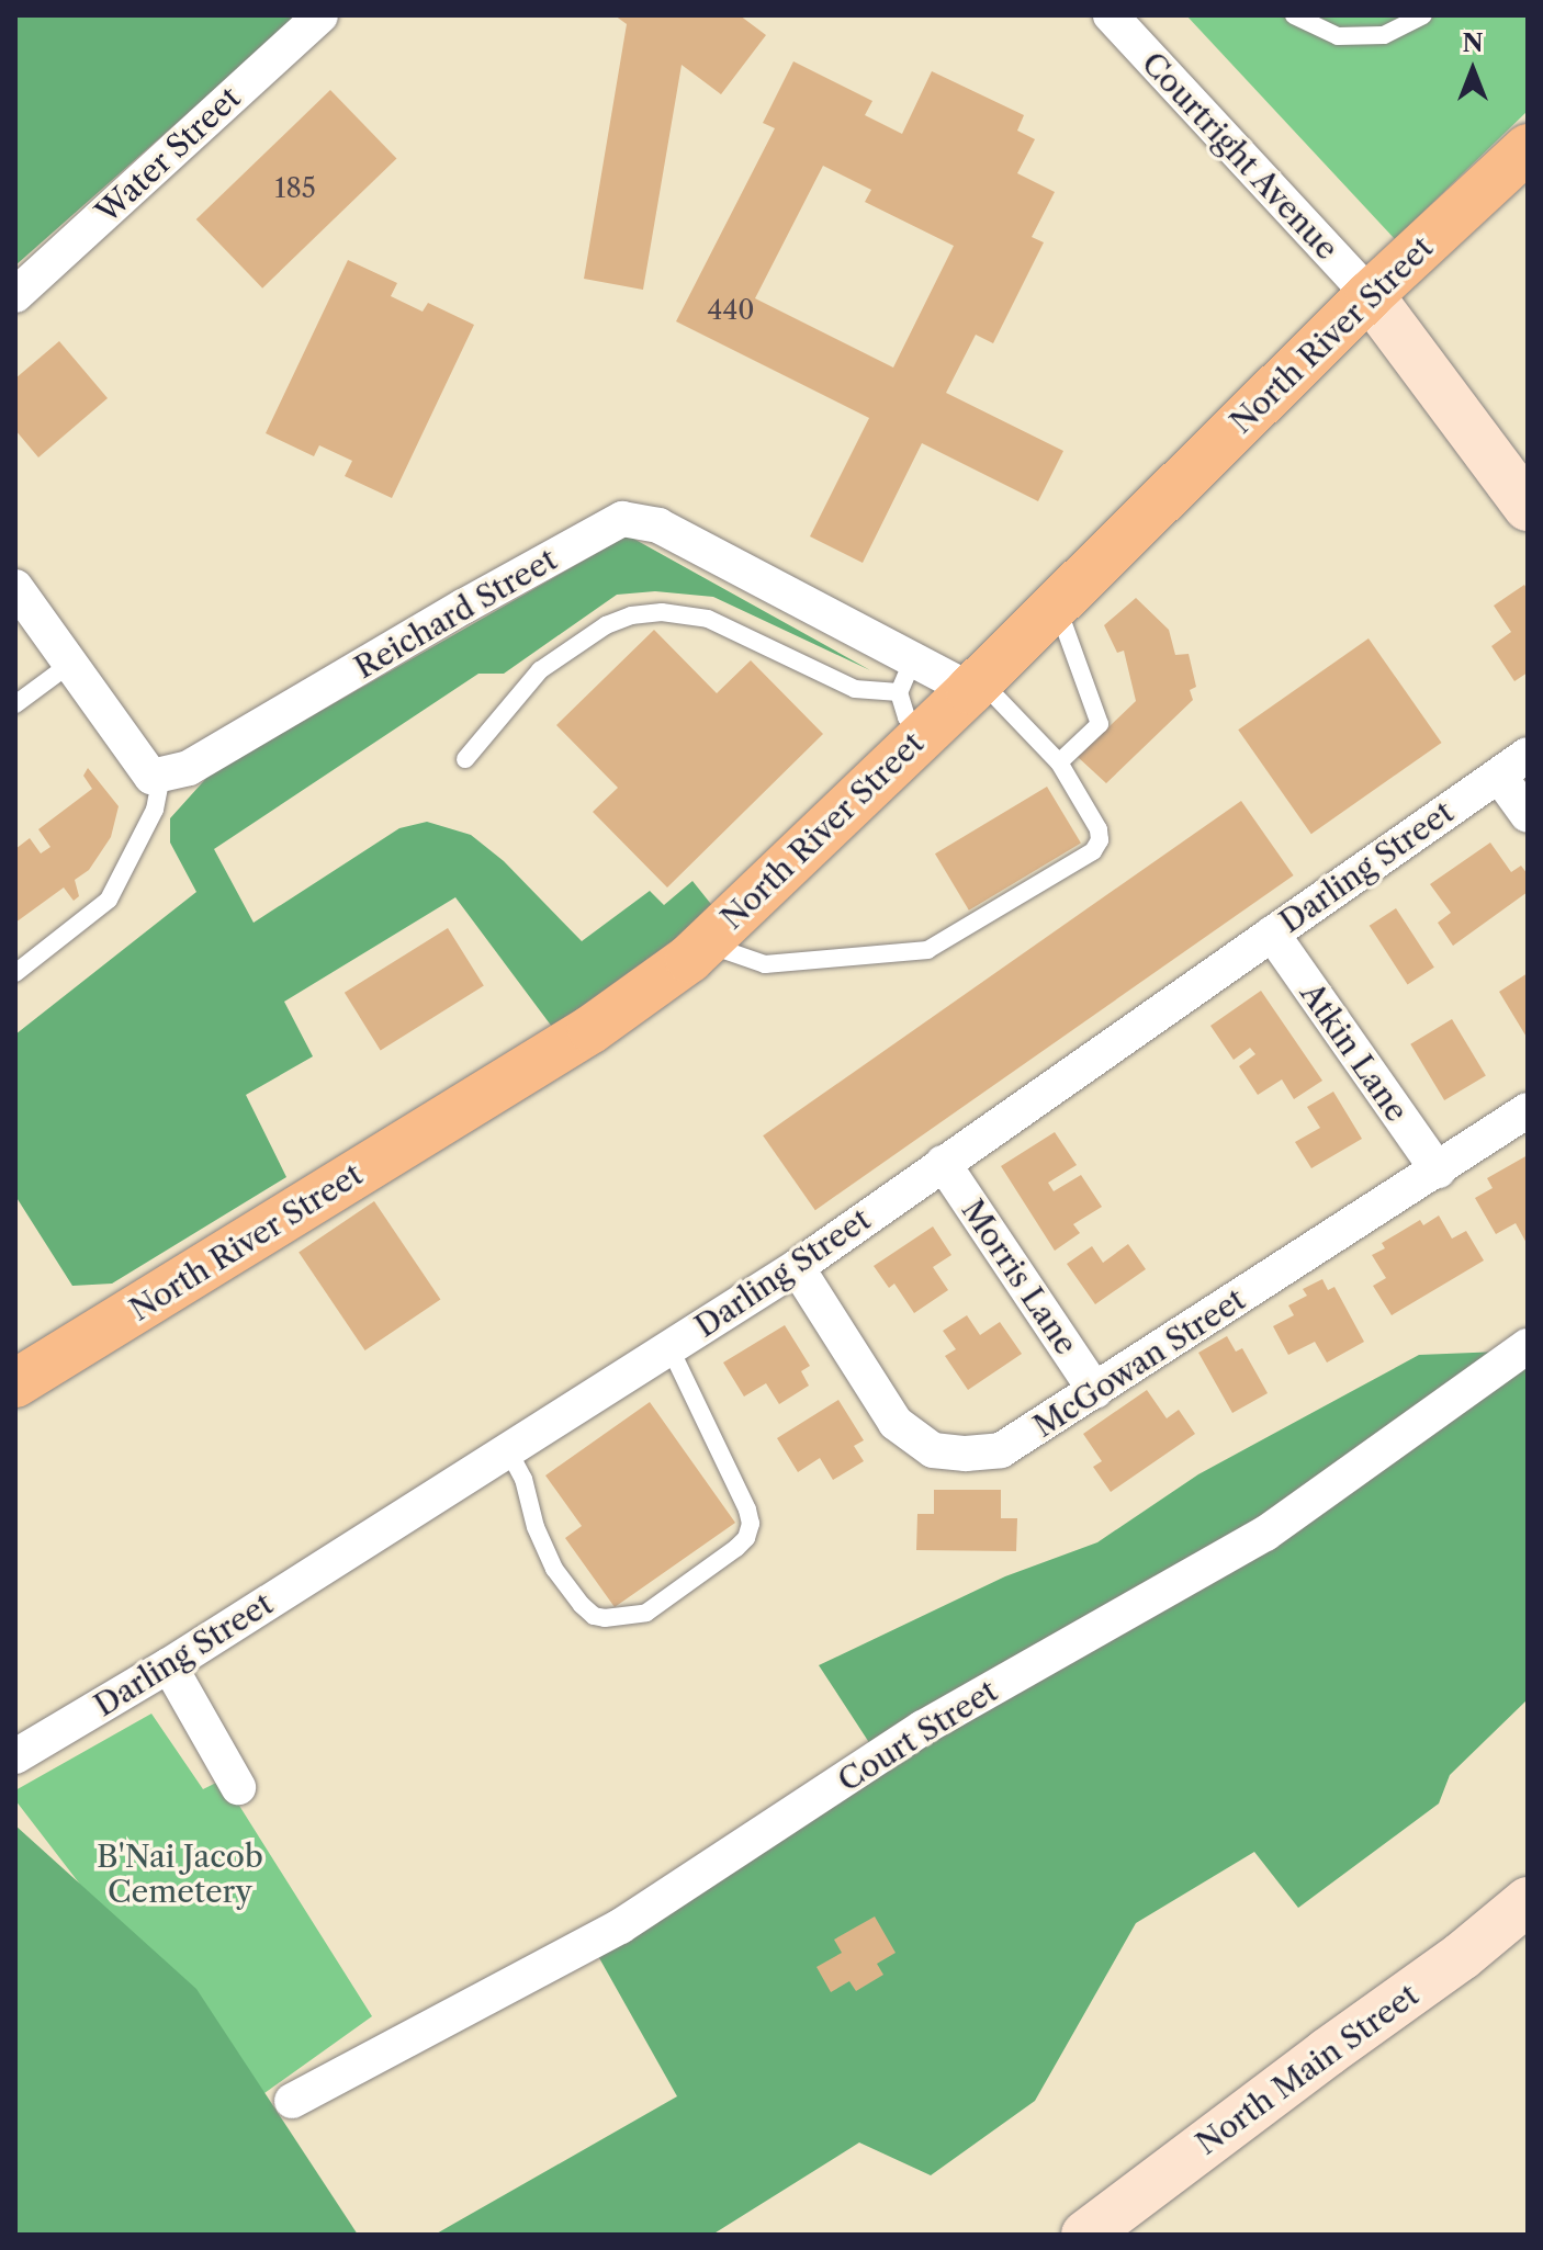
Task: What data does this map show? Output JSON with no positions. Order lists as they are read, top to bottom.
{
  "streets": {
    "main road": ["Courtright Avenue", "North River Street", "North Main Street"],
    "street": [
      "Water Street",
      "Reichard Street",
      "Darling Street",
      "Atkin Lane",
      "Morris Lane",
      "McGowan Street",
      "Court Street"
    ]
  },
  "crossings": [
    ["Courtright Avenue", "North River Street"],
    ["North River Street", "Reichard Street"],
    ["Darling Street", "Atkin Lane"],
    ["Darling Street", "Morris Lane"],
    ["Darling Street", "McGowan Street"],
    ["Atkin Lane", "McGowan Street"],
    ["Morris Lane", "McGowan Street"]
  ],
  "parks": ["B'Nai Jacob Cemetery"],
  "house_numbers": ["185", "440"],
  "north": "top"
}
